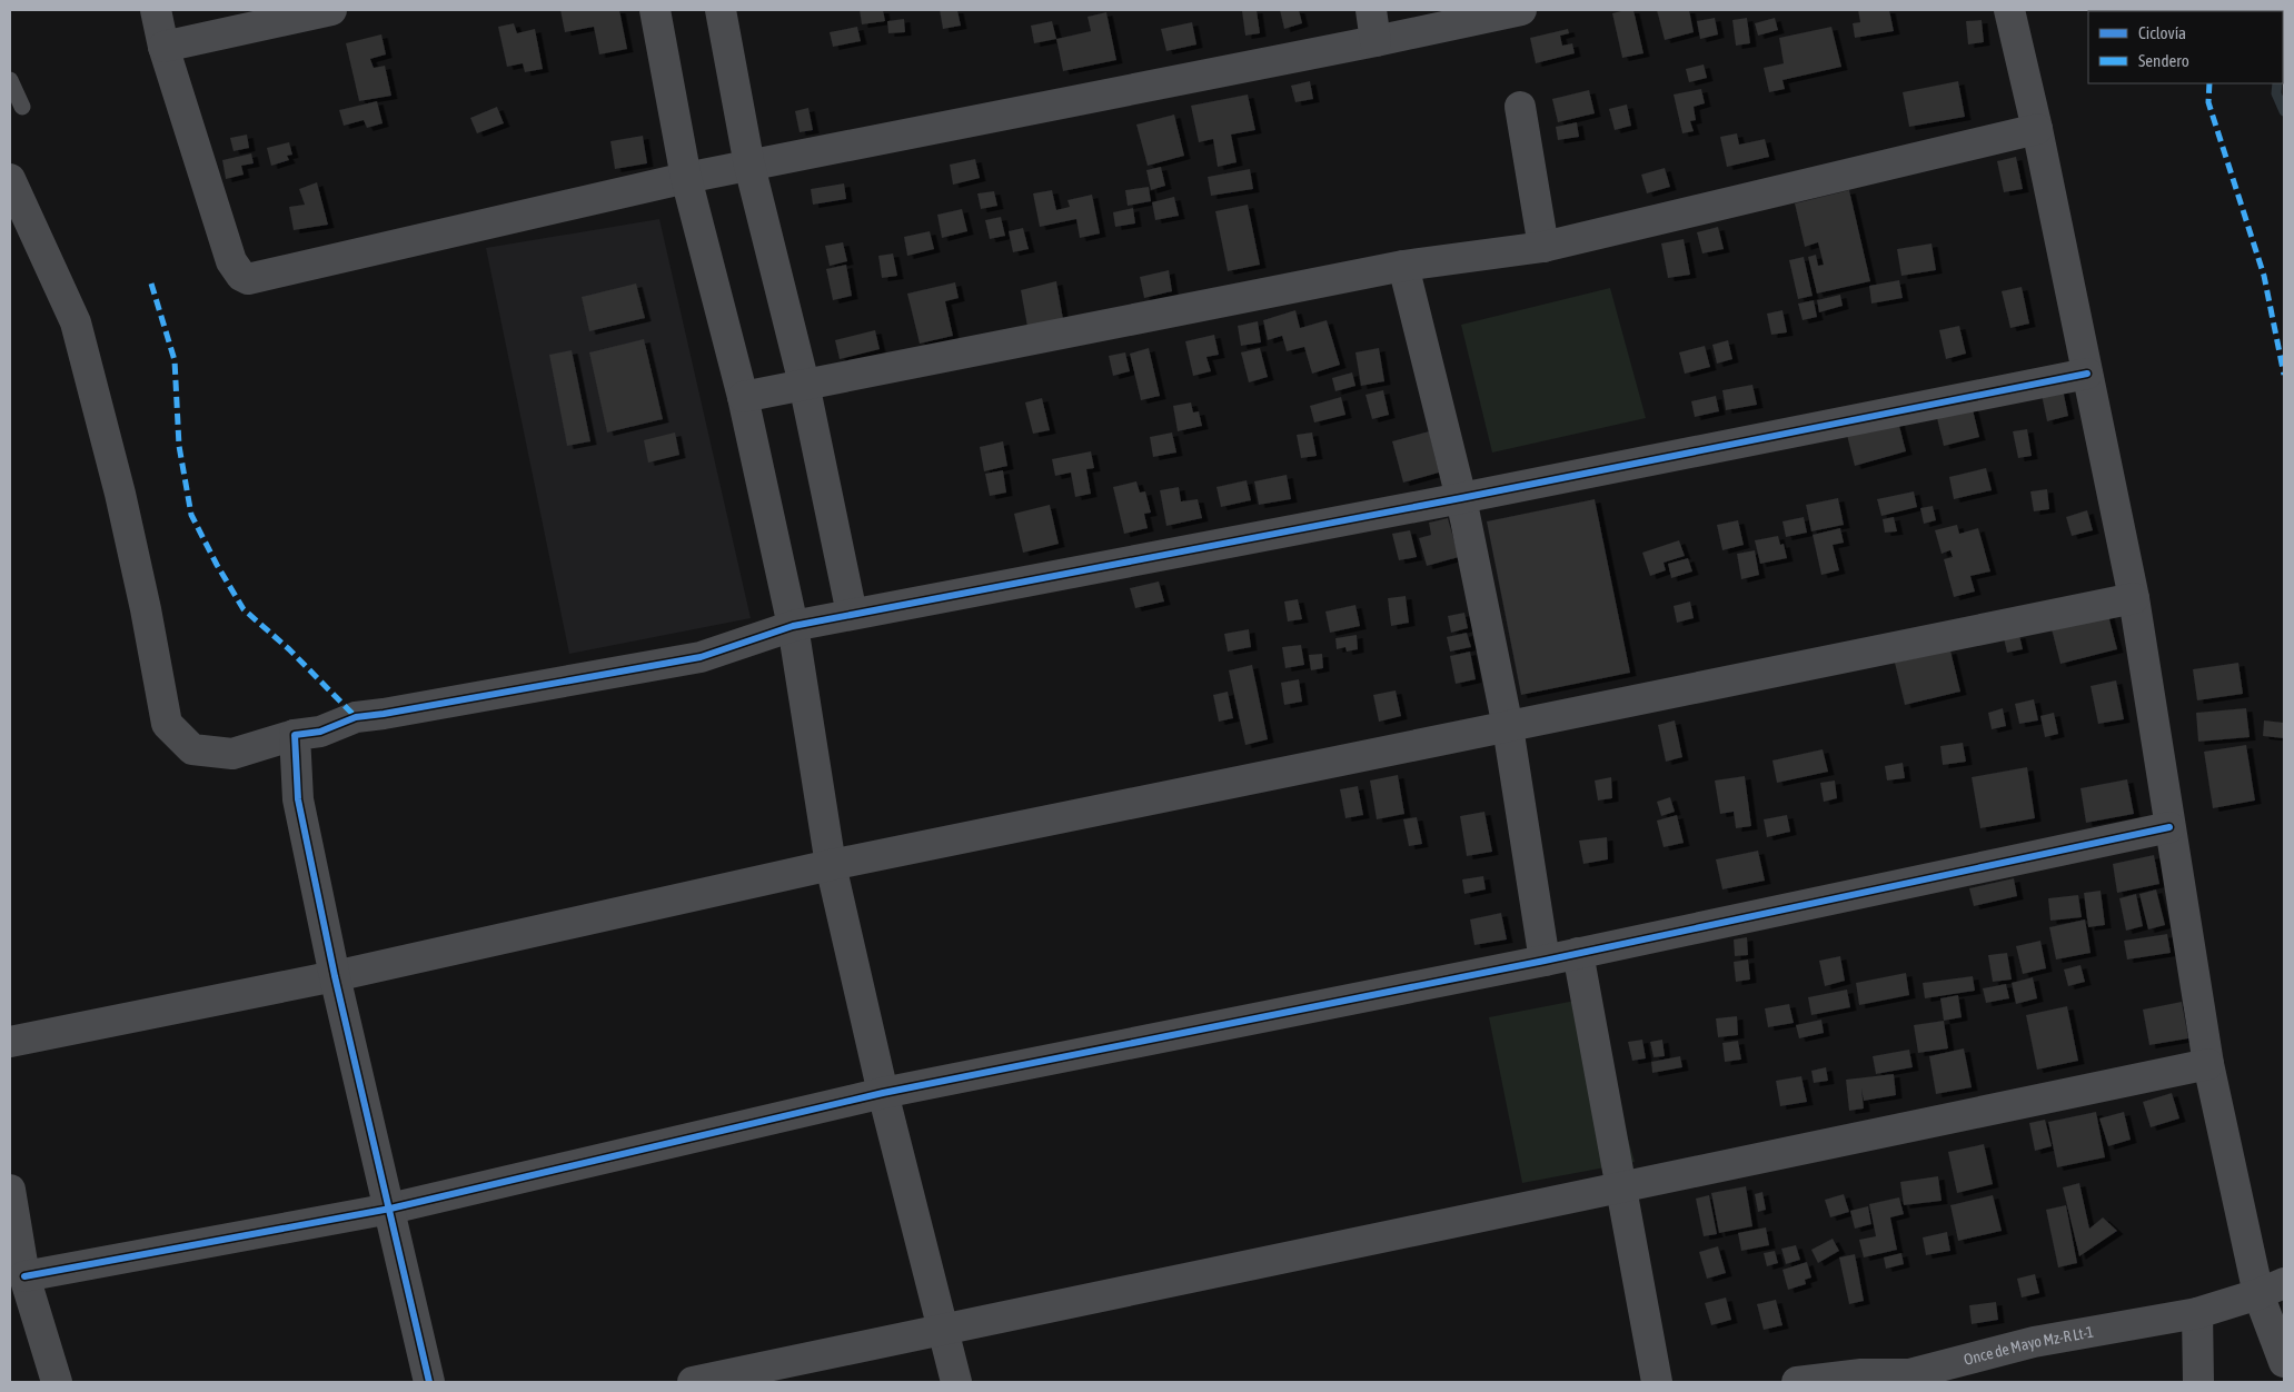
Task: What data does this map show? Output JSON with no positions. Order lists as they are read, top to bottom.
{
  "streets": {
    "street": ["Once de Mayo Mz-R Lt-1"]
  },
  "legend": ["Ciclovía", "Sendero"]
}
